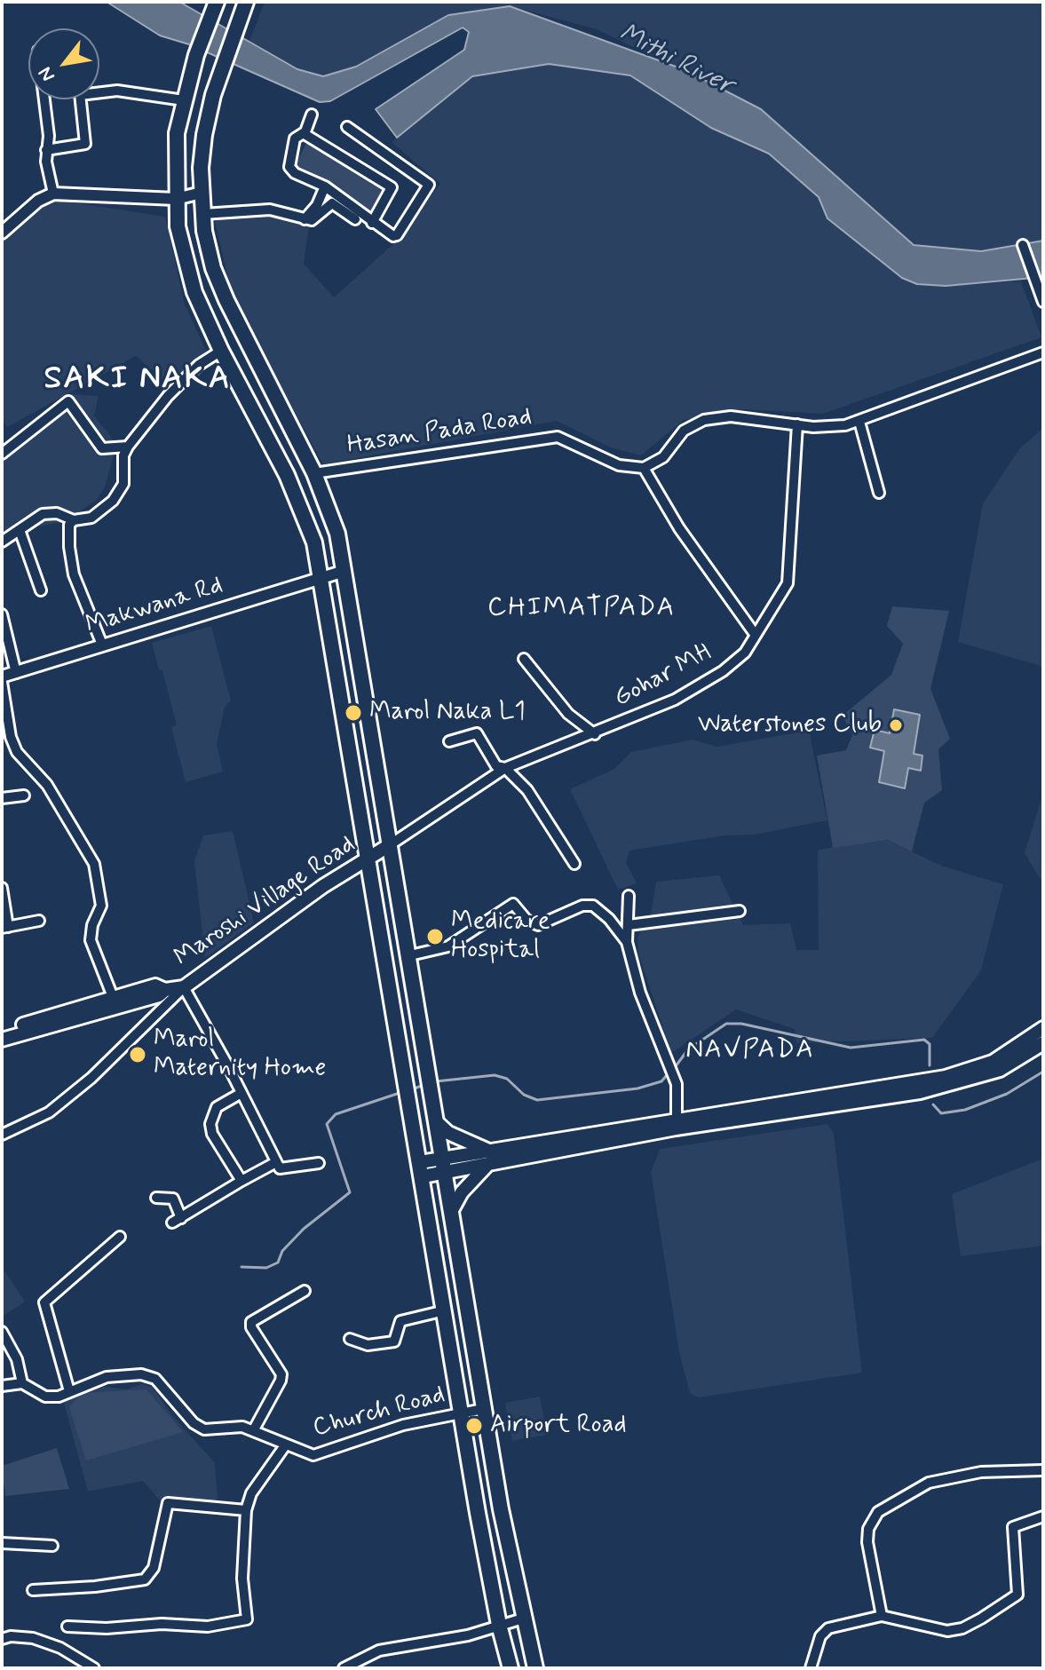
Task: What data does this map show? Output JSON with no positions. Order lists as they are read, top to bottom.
{
  "streets": {
    "main road": ["Maroshi Village Road"],
    "street": [
      "Hasan Pada Road",
      "Makwana Rd",
      "Gohar MH",
      "Church Road"
    ]
  },
  "crossings": [
    ["Gohar MH", "Maroshi Village Road"]
  ],
  "districts": ["SAKI NAKA", "CHIMATPADA", "NAVPADA"],
  "water": ["Mithi River"],
  "places": [
    "Marol Naka L1",
    "Waterstones Club",
    "Medicare Hospital",
    "Marol Maternity Home",
    "Airport Road"
  ],
  "north": "bottom left"
}
